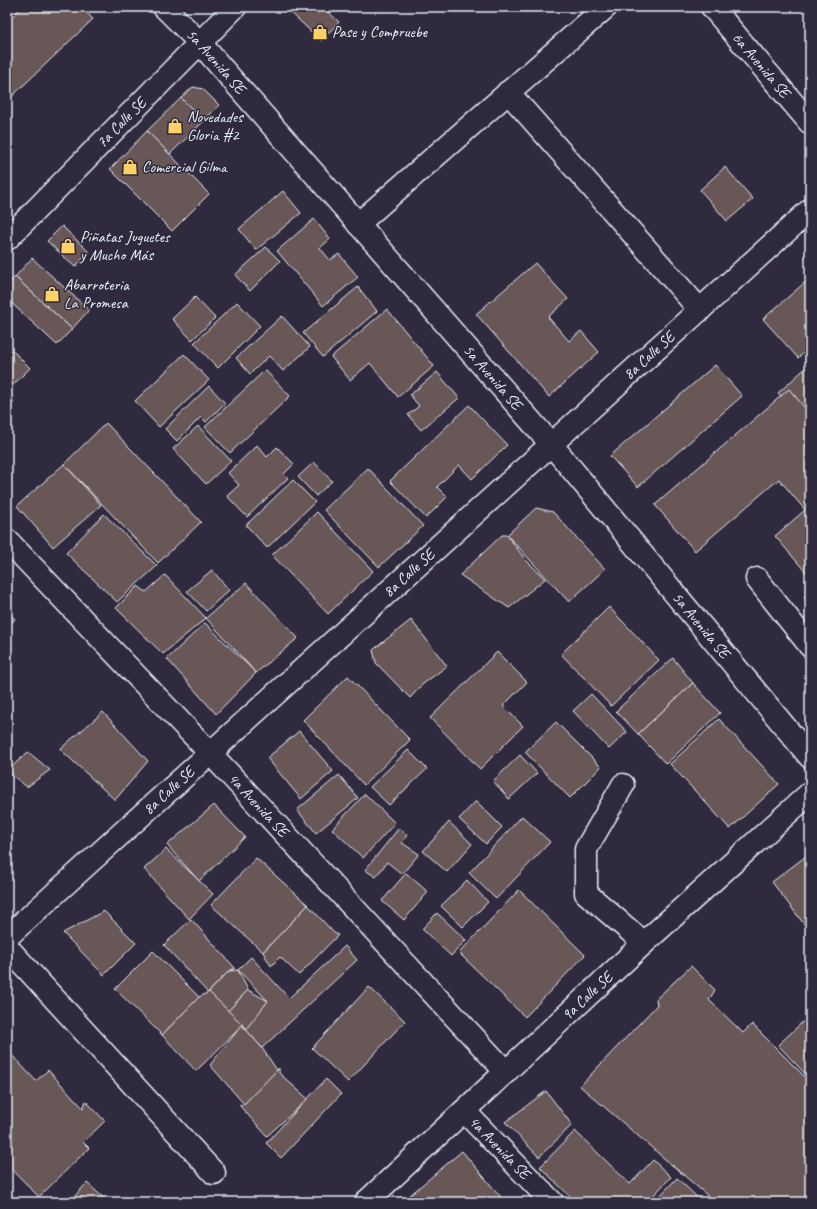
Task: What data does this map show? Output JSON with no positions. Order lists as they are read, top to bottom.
{
  "streets": {
    "street": [
      "5a Avenida SE",
      "6a Avenida SE",
      "7a Calle SE",
      "8a Calle SE",
      "4a Avenida SE",
      "9a Calle SE"
    ]
  },
  "crossings": [
    ["5a Avenida SE", "7a Calle SE"],
    ["5a Avenida SE", "8a Calle SE"],
    ["8a Calle SE", "4a Avenida SE"],
    ["4a Avenida SE", "9a Calle SE"]
  ],
  "places": {
    "shop": [
      "Pase y Compruebe",
      "Novedades Gloria #2",
      "Comercial Gilma",
      "Piñatas Juguetes y Mucho Más",
      "Abarroteria La Promesa"
    ]
  }
}
